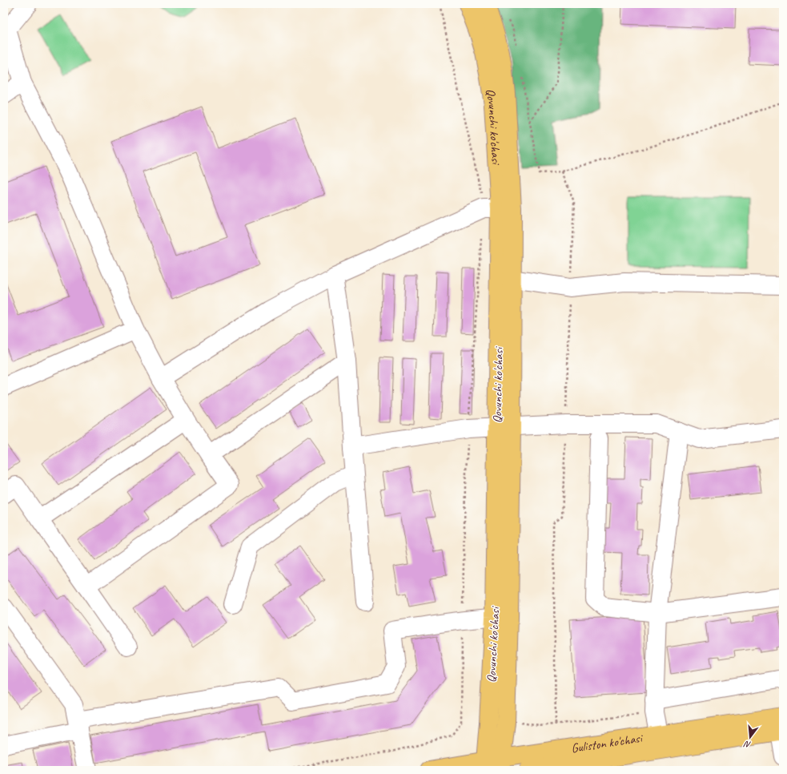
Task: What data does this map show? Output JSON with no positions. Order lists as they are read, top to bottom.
{
  "streets": {
    "main road": ["Qovunchi ko'chasi", "Guliston ko'chasi"]
  },
  "crossings": [
    ["Qovunchi ko'chasi", "Guliston ko'chasi"]
  ],
  "north": "bottom"
}
